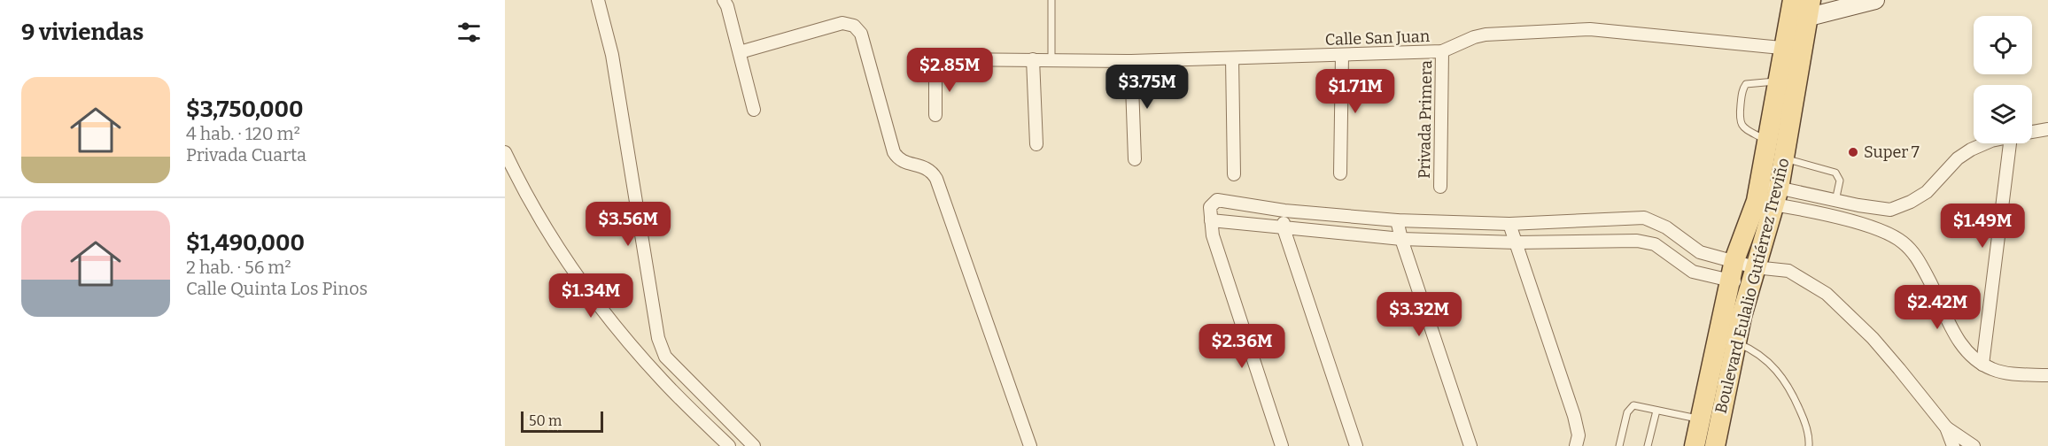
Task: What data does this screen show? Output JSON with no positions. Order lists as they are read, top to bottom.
{
  "streets": {
    "main road": ["Boulevard Eulalio Gutiérrez Treviño"],
    "street": ["Calle San Juan", "Privada Primera"]
  },
  "crossings": [
    ["Calle San Juan", "Privada Primera"],
    ["Calle San Juan", "Boulevard Eulalio Gutiérrez Treviño"]
  ],
  "places": ["Super 7"],
  "scale_bar": "50 m",
  "page": {
    "heading": "9 viviendas",
    "price": [
      "$2.85M",
      "$3.75M",
      "$1.71M",
      "$3.56M",
      "$1.49M",
      "$1.34M",
      "$2.42M",
      "$3.32M",
      "$2.36M"
    ],
    "list": [
      {
        "name": "$3,750,000",
        "note": "4 hab. · 120 m² · Privada Cuarta"
      },
      {
        "name": "$1,490,000",
        "note": "2 hab. · 56 m² · Calle Quinta Los Pinos"
      }
    ],
    "scale": "50 m"
  }
}
